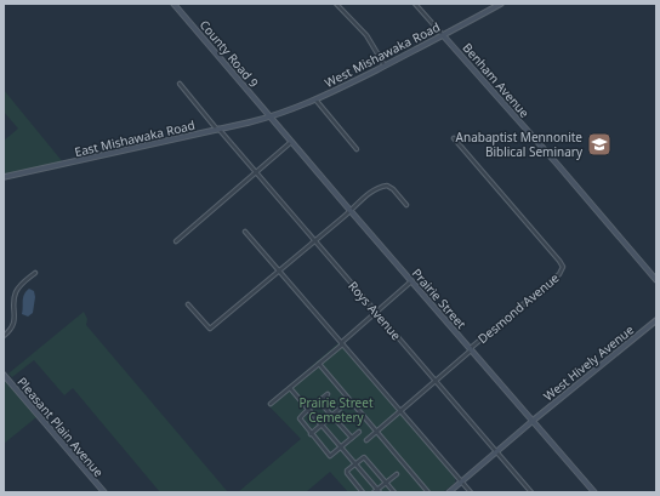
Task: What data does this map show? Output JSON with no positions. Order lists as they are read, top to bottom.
{
  "streets": {
    "main road": [
      "County Road 9",
      "West Mishawaka Road",
      "Benham Avenue",
      "East Mishawaka Road",
      "Prairie Street",
      "West Hively Avenue",
      "Pleasant Plain Avenue"
    ],
    "street": ["Desmond Avenue", "Roys Avenue"]
  },
  "crossings": [
    ["County Road 9", "West Mishawaka Road"],
    ["County Road 9", "East Mishawaka Road"],
    ["County Road 9", "Prairie Street"],
    ["West Mishawaka Road", "Benham Avenue"],
    ["West Mishawaka Road", "East Mishawaka Road"],
    ["West Mishawaka Road", "Prairie Street"],
    ["East Mishawaka Road", "Prairie Street"],
    ["East Mishawaka Road", "Roys Avenue"],
    ["Prairie Street", "Desmond Avenue"],
    ["Prairie Street", "West Hively Avenue"],
    ["Desmond Avenue", "Roys Avenue"],
    ["Roys Avenue", "West Hively Avenue"]
  ],
  "parks": ["Prairie Street Cemetery"],
  "places": {
    "school or university": ["Anabaptist Mennonite Biblical Seminary"]
  }
}
